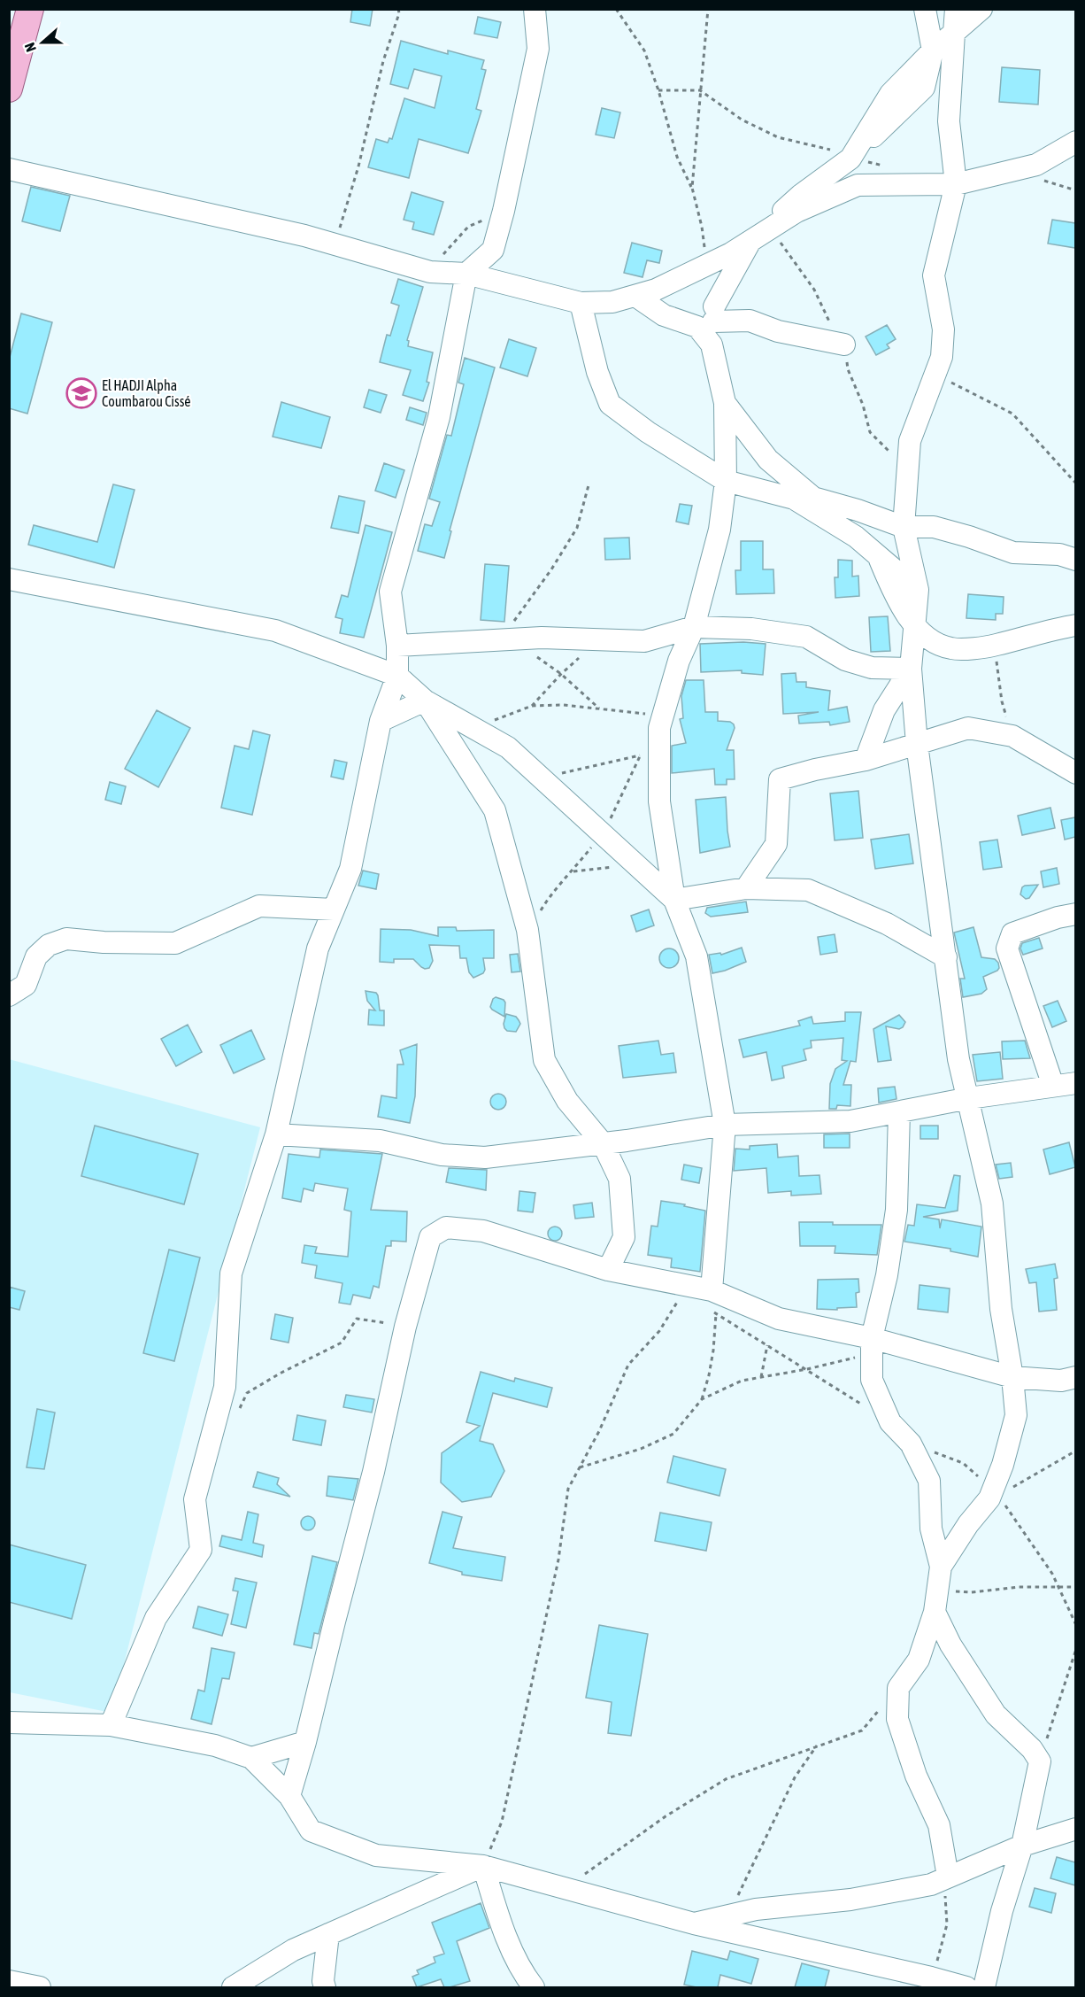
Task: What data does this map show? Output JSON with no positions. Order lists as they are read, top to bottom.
{
  "places": {
    "school or university": ["El HADJI Alpha Coumbarou Cissé"]
  },
  "north": "left"
}
